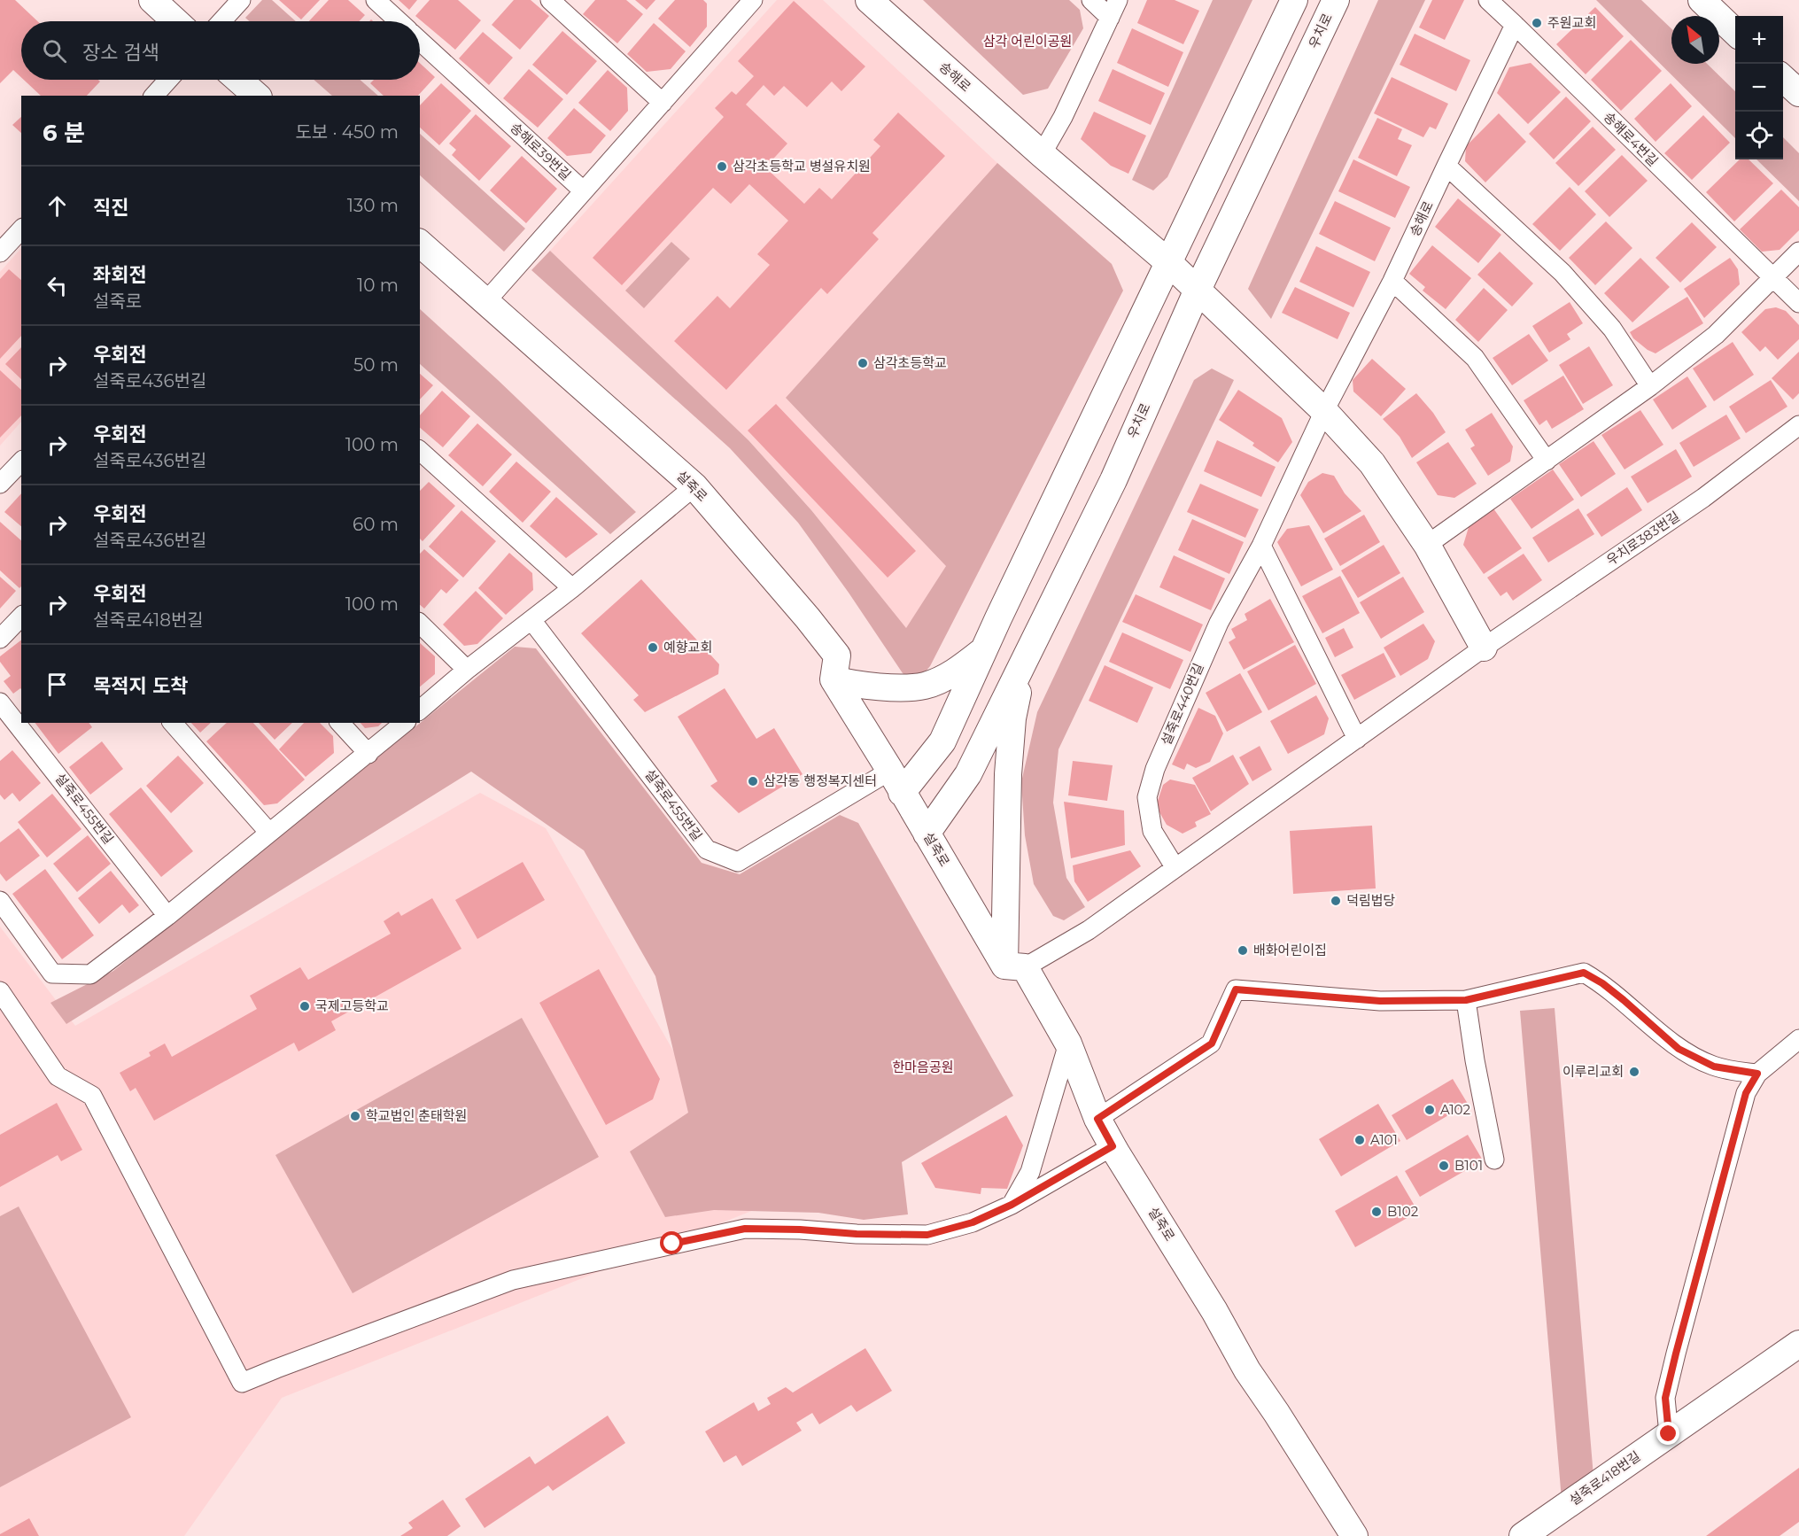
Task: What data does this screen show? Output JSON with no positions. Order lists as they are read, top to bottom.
{
  "streets": {
    "street": [
      "우치로",
      "송해로",
      "송해로4번길",
      "송해로39번길",
      "설죽로",
      "우치로383번길",
      "설죽로440번길",
      "설죽로455번길",
      "설죽로418번길"
    ]
  },
  "crossings": [
    ["우치로", "송해로"],
    ["우치로", "설죽로"],
    ["송해로", "송해로4번길"],
    ["송해로", "우치로383번길"],
    ["송해로", "설죽로440번길"],
    ["설죽로", "설죽로455번길"]
  ],
  "parks": ["삼각 어린이공원", "한마음공원"],
  "places": [
    "주원교회",
    "삼각초등학교 병설유치원",
    "삼각초등학교",
    "예향교회",
    "삼각동 행정복지센터",
    "덕림법당",
    "배화어린이집",
    "국제고등학교",
    "이루리교회",
    "A102",
    "학교법인 춘태학원",
    "A101",
    "B101",
    "B102"
  ],
  "north": "top left",
  "page": {
    "map_buttons": ["+", "−"],
    "search": "장소 검색",
    "heading": ["6 분", "도보 · 450 m"],
    "list": [
      ["직진", "130 m"],
      ["좌회전", "설죽로", "10 m"],
      ["우회전", "설죽로436번길", "50 m"],
      ["우회전", "설죽로436번길", "100 m"],
      ["우회전", "설죽로436번길", "60 m"],
      ["우회전", "설죽로418번길", "100 m"],
      "목적지 도착"
    ]
  }
}
